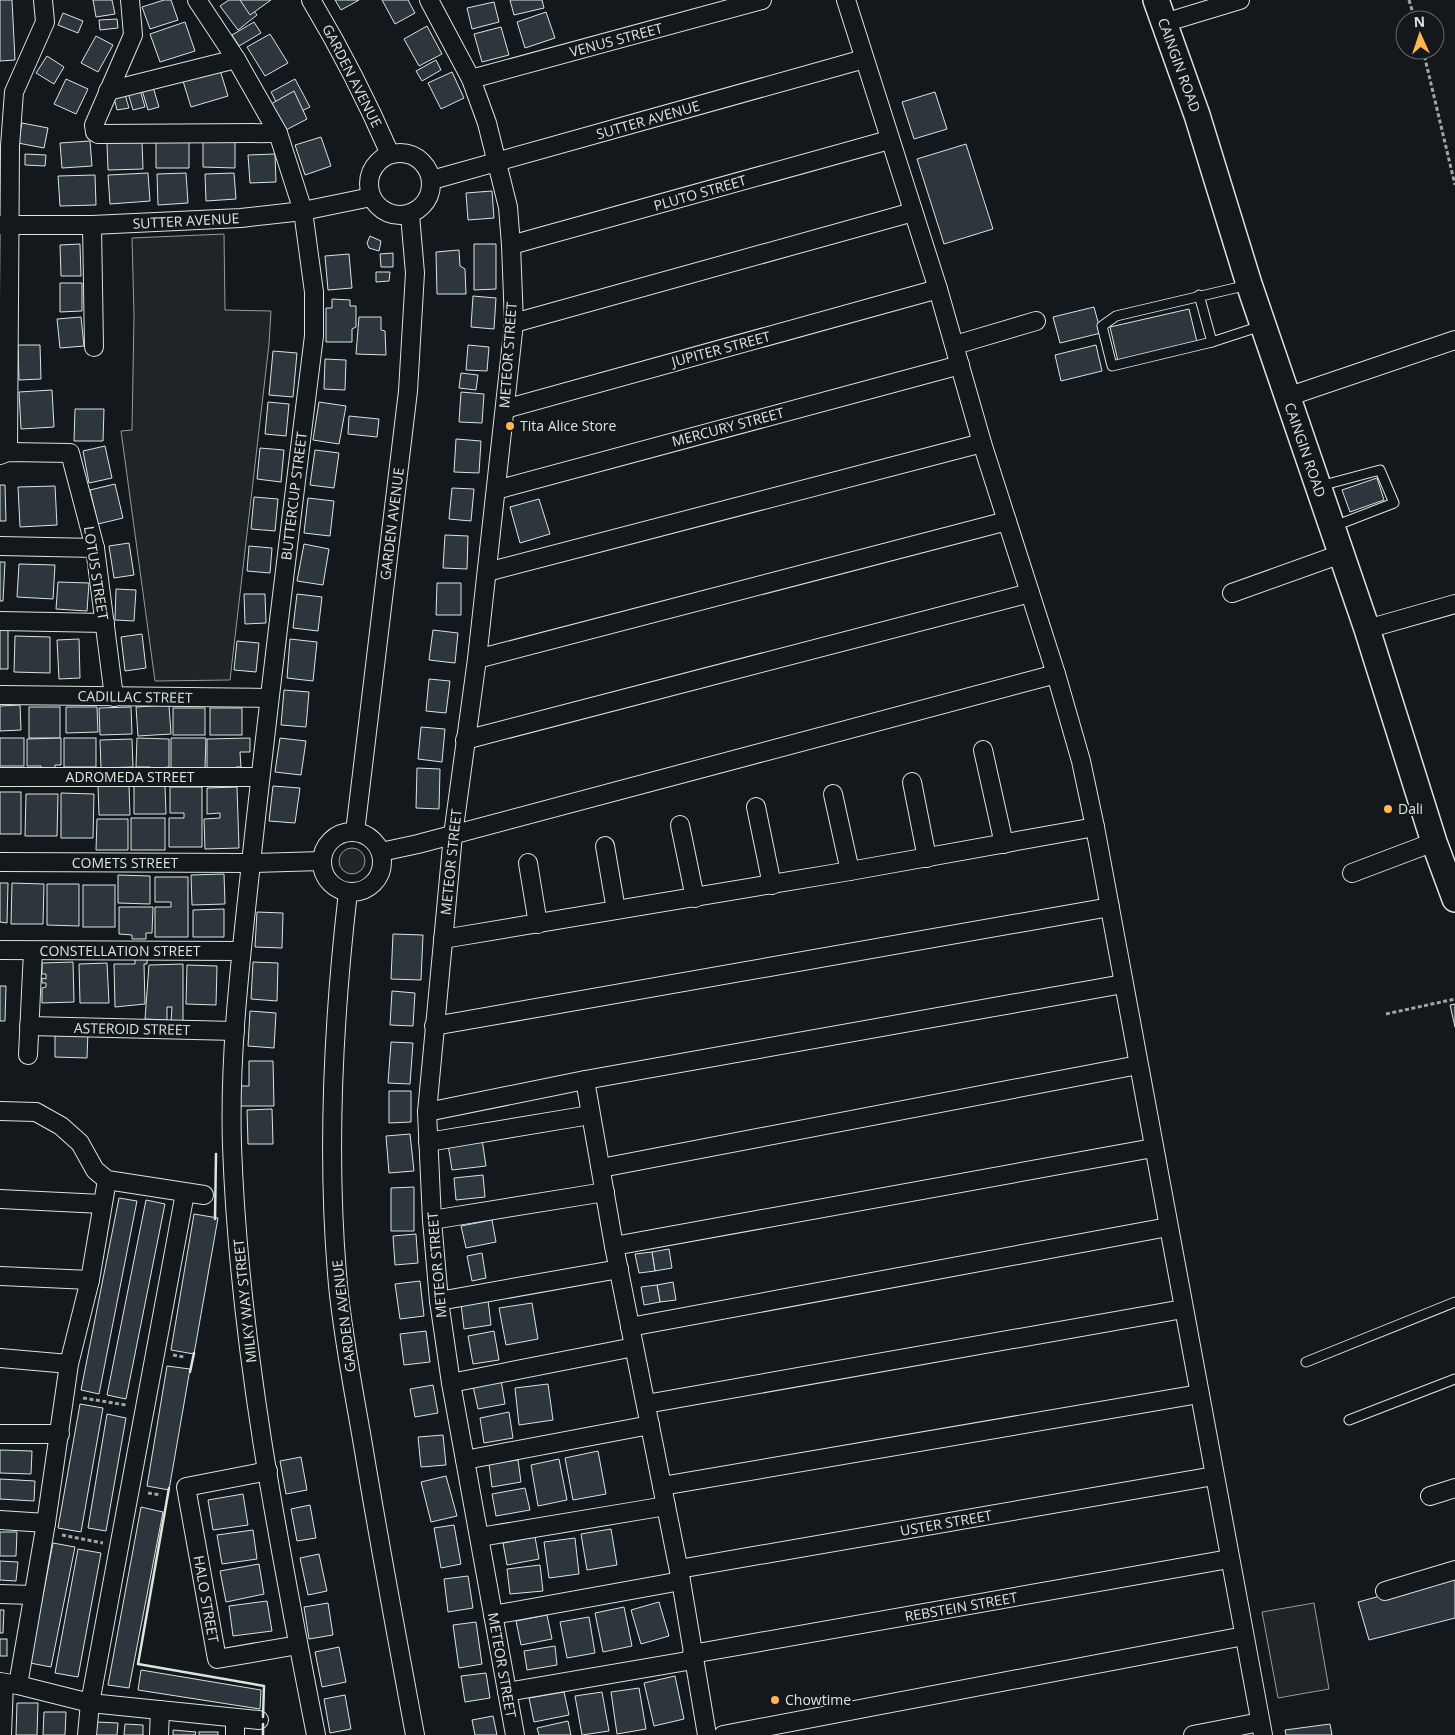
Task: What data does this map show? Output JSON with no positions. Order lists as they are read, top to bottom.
{
  "streets": {
    "street": [
      "VENUS STREET",
      "CAINGIN ROAD",
      "GARDEN AVENUE",
      "SUTTER AVENUE",
      "PLUTO STREET",
      "JUPITER STREET",
      "METEOR STREET",
      "MERCURY STREET",
      "BUTTERCUP STREET",
      "LOTUS STREET",
      "CADILLAC STREET",
      "ADROMEDA STREET",
      "COMETS STREET",
      "CONSTELLATION STREET",
      "ASTEROID STREET",
      "MILKY WAY STREET",
      "USTER STREET",
      "HALO STREET",
      "REBSTEIN STREET"
    ]
  },
  "crossings": [
    ["VENUS STREET", "METEOR STREET"],
    ["GARDEN AVENUE", "SUTTER AVENUE"],
    ["GARDEN AVENUE", "COMETS STREET"],
    ["SUTTER AVENUE", "METEOR STREET"],
    ["SUTTER AVENUE", "BUTTERCUP STREET"],
    ["PLUTO STREET", "METEOR STREET"],
    ["JUPITER STREET", "METEOR STREET"],
    ["METEOR STREET", "MERCURY STREET"],
    ["METEOR STREET", "USTER STREET"],
    ["METEOR STREET", "REBSTEIN STREET"],
    ["BUTTERCUP STREET", "CADILLAC STREET"],
    ["BUTTERCUP STREET", "ADROMEDA STREET"],
    ["BUTTERCUP STREET", "COMETS STREET"],
    ["BUTTERCUP STREET", "MILKY WAY STREET"],
    ["LOTUS STREET", "CADILLAC STREET"],
    ["COMETS STREET", "MILKY WAY STREET"],
    ["CONSTELLATION STREET", "MILKY WAY STREET"],
    ["ASTEROID STREET", "MILKY WAY STREET"],
    ["MILKY WAY STREET", "HALO STREET"]
  ],
  "places": ["Tita Alice Store", "Dali", "Chowtime"],
  "north": "top"
}
